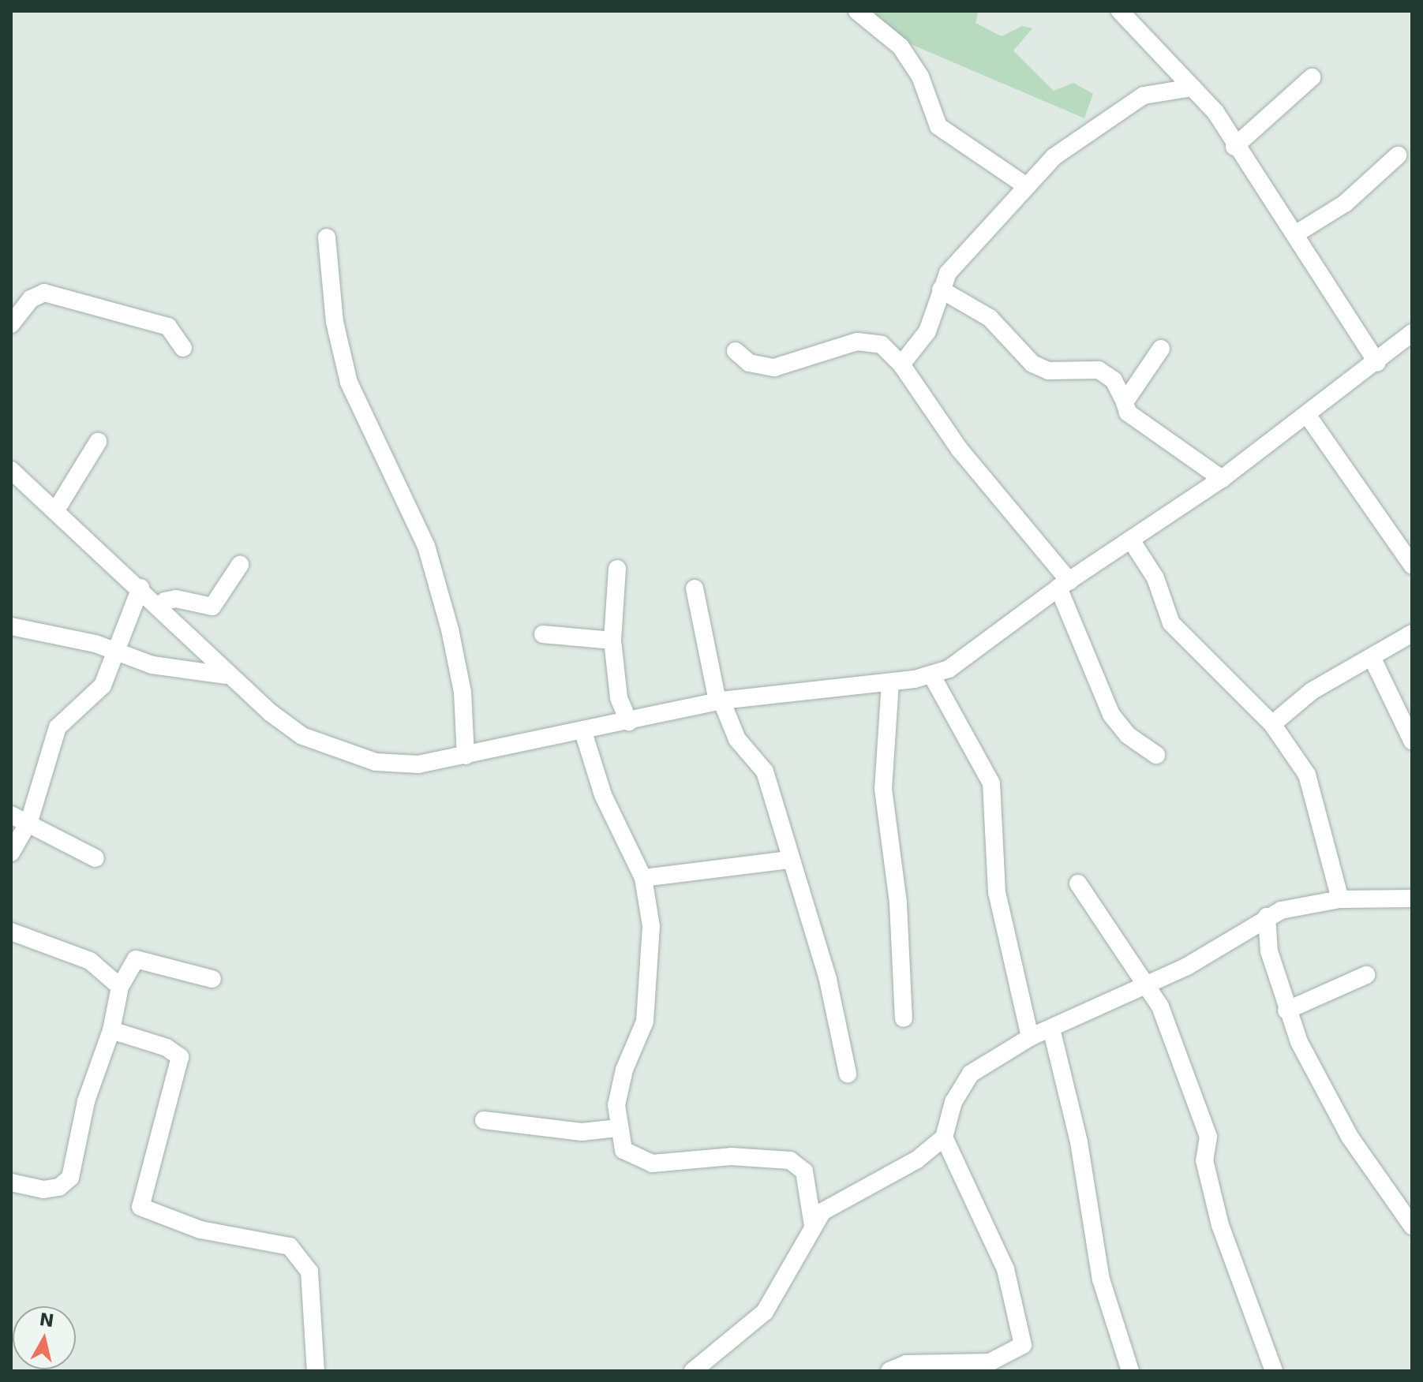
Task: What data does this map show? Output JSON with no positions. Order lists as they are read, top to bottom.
{
  "north": "top"
}
